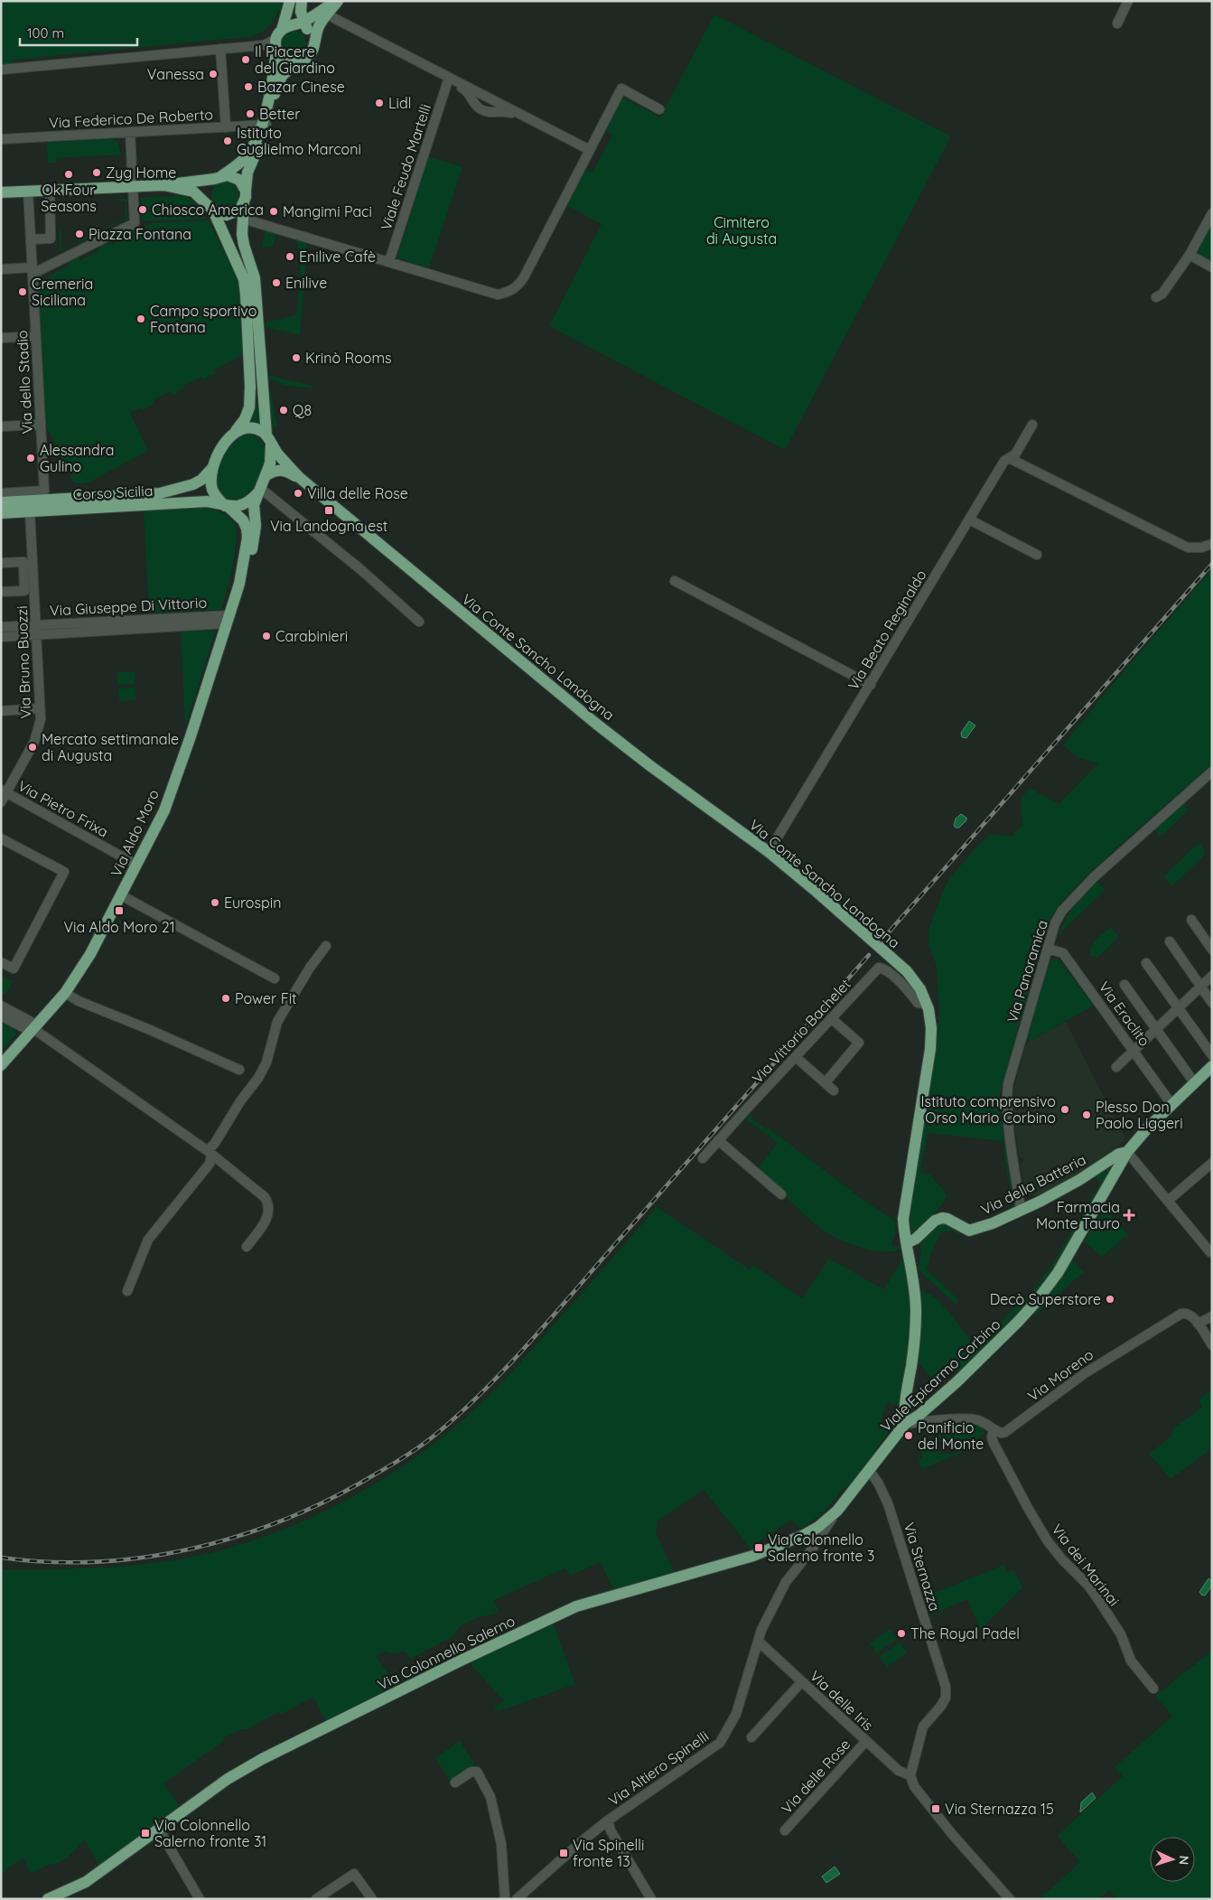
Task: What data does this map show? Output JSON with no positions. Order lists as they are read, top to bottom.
{
  "streets": {
    "main road": [
      "Corso Sicilia",
      "Via Conte Sancho Landogna",
      "Via Aldo Moro",
      "Via della Batteria",
      "Viale Epicarmo Corbino",
      "Via Colonnello Salerno"
    ],
    "street": [
      "Via Federico De Roberto",
      "Viale Feudo Martelli",
      "Via dello Stadio",
      "Via Giuseppe Di Vittorio",
      "Via Beato Reginaldo",
      "Via Bruno Buozzi",
      "Via Pietro Frixa",
      "Via Panoramica",
      "Via Eraclito",
      "Via Vittorio Bachelet",
      "Via Moreno",
      "Via dei Marinai",
      "Via Sternazza",
      "Via delle Iris",
      "Via Altiero Spinelli",
      "Via delle Rose"
    ]
  },
  "crossings": [
    ["Corso Sicilia", "Via Bruno Buozzi"],
    ["Via Giuseppe Di Vittorio", "Via Bruno Buozzi"],
    ["Via Giuseppe Di Vittorio", "Via Aldo Moro"],
    ["Via Beato Reginaldo", "Via Conte Sancho Landogna"],
    ["Via Conte Sancho Landogna", "Via Vittorio Bachelet"],
    ["Via Conte Sancho Landogna", "Via della Batteria"],
    ["Via Conte Sancho Landogna", "Viale Epicarmo Corbino"],
    ["Via Bruno Buozzi", "Via Pietro Frixa"],
    ["Via Pietro Frixa", "Via Aldo Moro"],
    ["Via Panoramica", "Via Eraclito"],
    ["Via Panoramica", "Via della Batteria"],
    ["Via Eraclito", "Viale Epicarmo Corbino"],
    ["Via della Batteria", "Viale Epicarmo Corbino"],
    ["Viale Epicarmo Corbino", "Via Sternazza"],
    ["Viale Epicarmo Corbino", "Via Colonnello Salerno"],
    ["Via Moreno", "Via dei Marinai"],
    ["Via Sternazza", "Via Colonnello Salerno"],
    ["Via Sternazza", "Via delle Iris"],
    ["Via Colonnello Salerno", "Via Altiero Spinelli"],
    ["Via delle Iris", "Via Altiero Spinelli"],
    ["Via delle Iris", "Via delle Rose"]
  ],
  "parks": ["Cimitero di Augusta"],
  "places": {
    "other": [
      "Il Piacere del Giardino",
      "Vanessa",
      "Bazar Cinese",
      "Lidl",
      "Better",
      "Istituto Guglielmo Marconi",
      "Zyg Home",
      "Ok Four Seasons",
      "Chiosco America",
      "Mangimi Paci",
      "Piazza Fontana",
      "Enilive Cafè",
      "Enilive",
      "Cremeria Siciliana",
      "Campo sportivo Fontana",
      "Krinò Rooms",
      "Q8",
      "Alessandra Gulino",
      "Villa delle Rose",
      "Carabinieri",
      "Mercato settimanale di Augusta",
      "Eurospin",
      "Power Fit",
      "Istituto comprensivo Orso Mario Corbino",
      "Plesso Don Paolo Liggeri",
      "Decò Superstore",
      "Panificio del Monte",
      "The Royal Padel"
    ],
    "transit": [
      "Via Landogna est",
      "Via Aldo Moro 21",
      "Via Colonnello Salerno fronte 3",
      "Via Sternazza 15",
      "Via Colonnello Salerno fronte 31",
      "Via Spinelli fronte 13"
    ],
    "health": ["Farmacia Monte Tauro"]
  },
  "scale_bar": "100 m",
  "north": "right"
}
